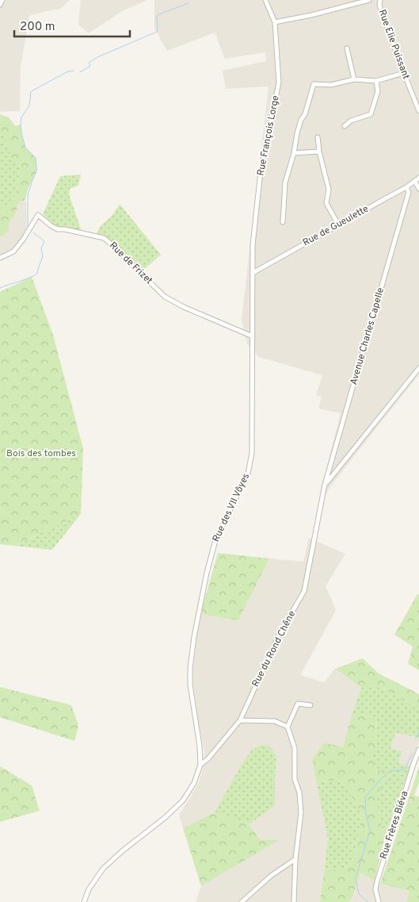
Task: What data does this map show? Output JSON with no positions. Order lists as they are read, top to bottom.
{
  "streets": {
    "street": [
      "Rue Elie Puissant",
      "Rue François Lorge",
      "Rue de Gueulette",
      "Rue de Frizet",
      "Avenue Charles Capelle",
      "Rue des VII Vôyes",
      "Rue du Rond Chêne",
      "Rue Frères Biéva"
    ]
  },
  "crossings": [
    ["Rue François Lorge", "Rue de Gueulette"],
    ["Rue François Lorge", "Rue des VII Vôyes"],
    ["Rue de Gueulette", "Avenue Charles Capelle"],
    ["Rue de Gueulette", "Rue des VII Vôyes"],
    ["Rue de Frizet", "Rue des VII Vôyes"],
    ["Avenue Charles Capelle", "Rue du Rond Chêne"],
    ["Rue des VII Vôyes", "Rue du Rond Chêne"]
  ],
  "parks": ["Bois des tombes"],
  "scale_bar": "200 m"
}
